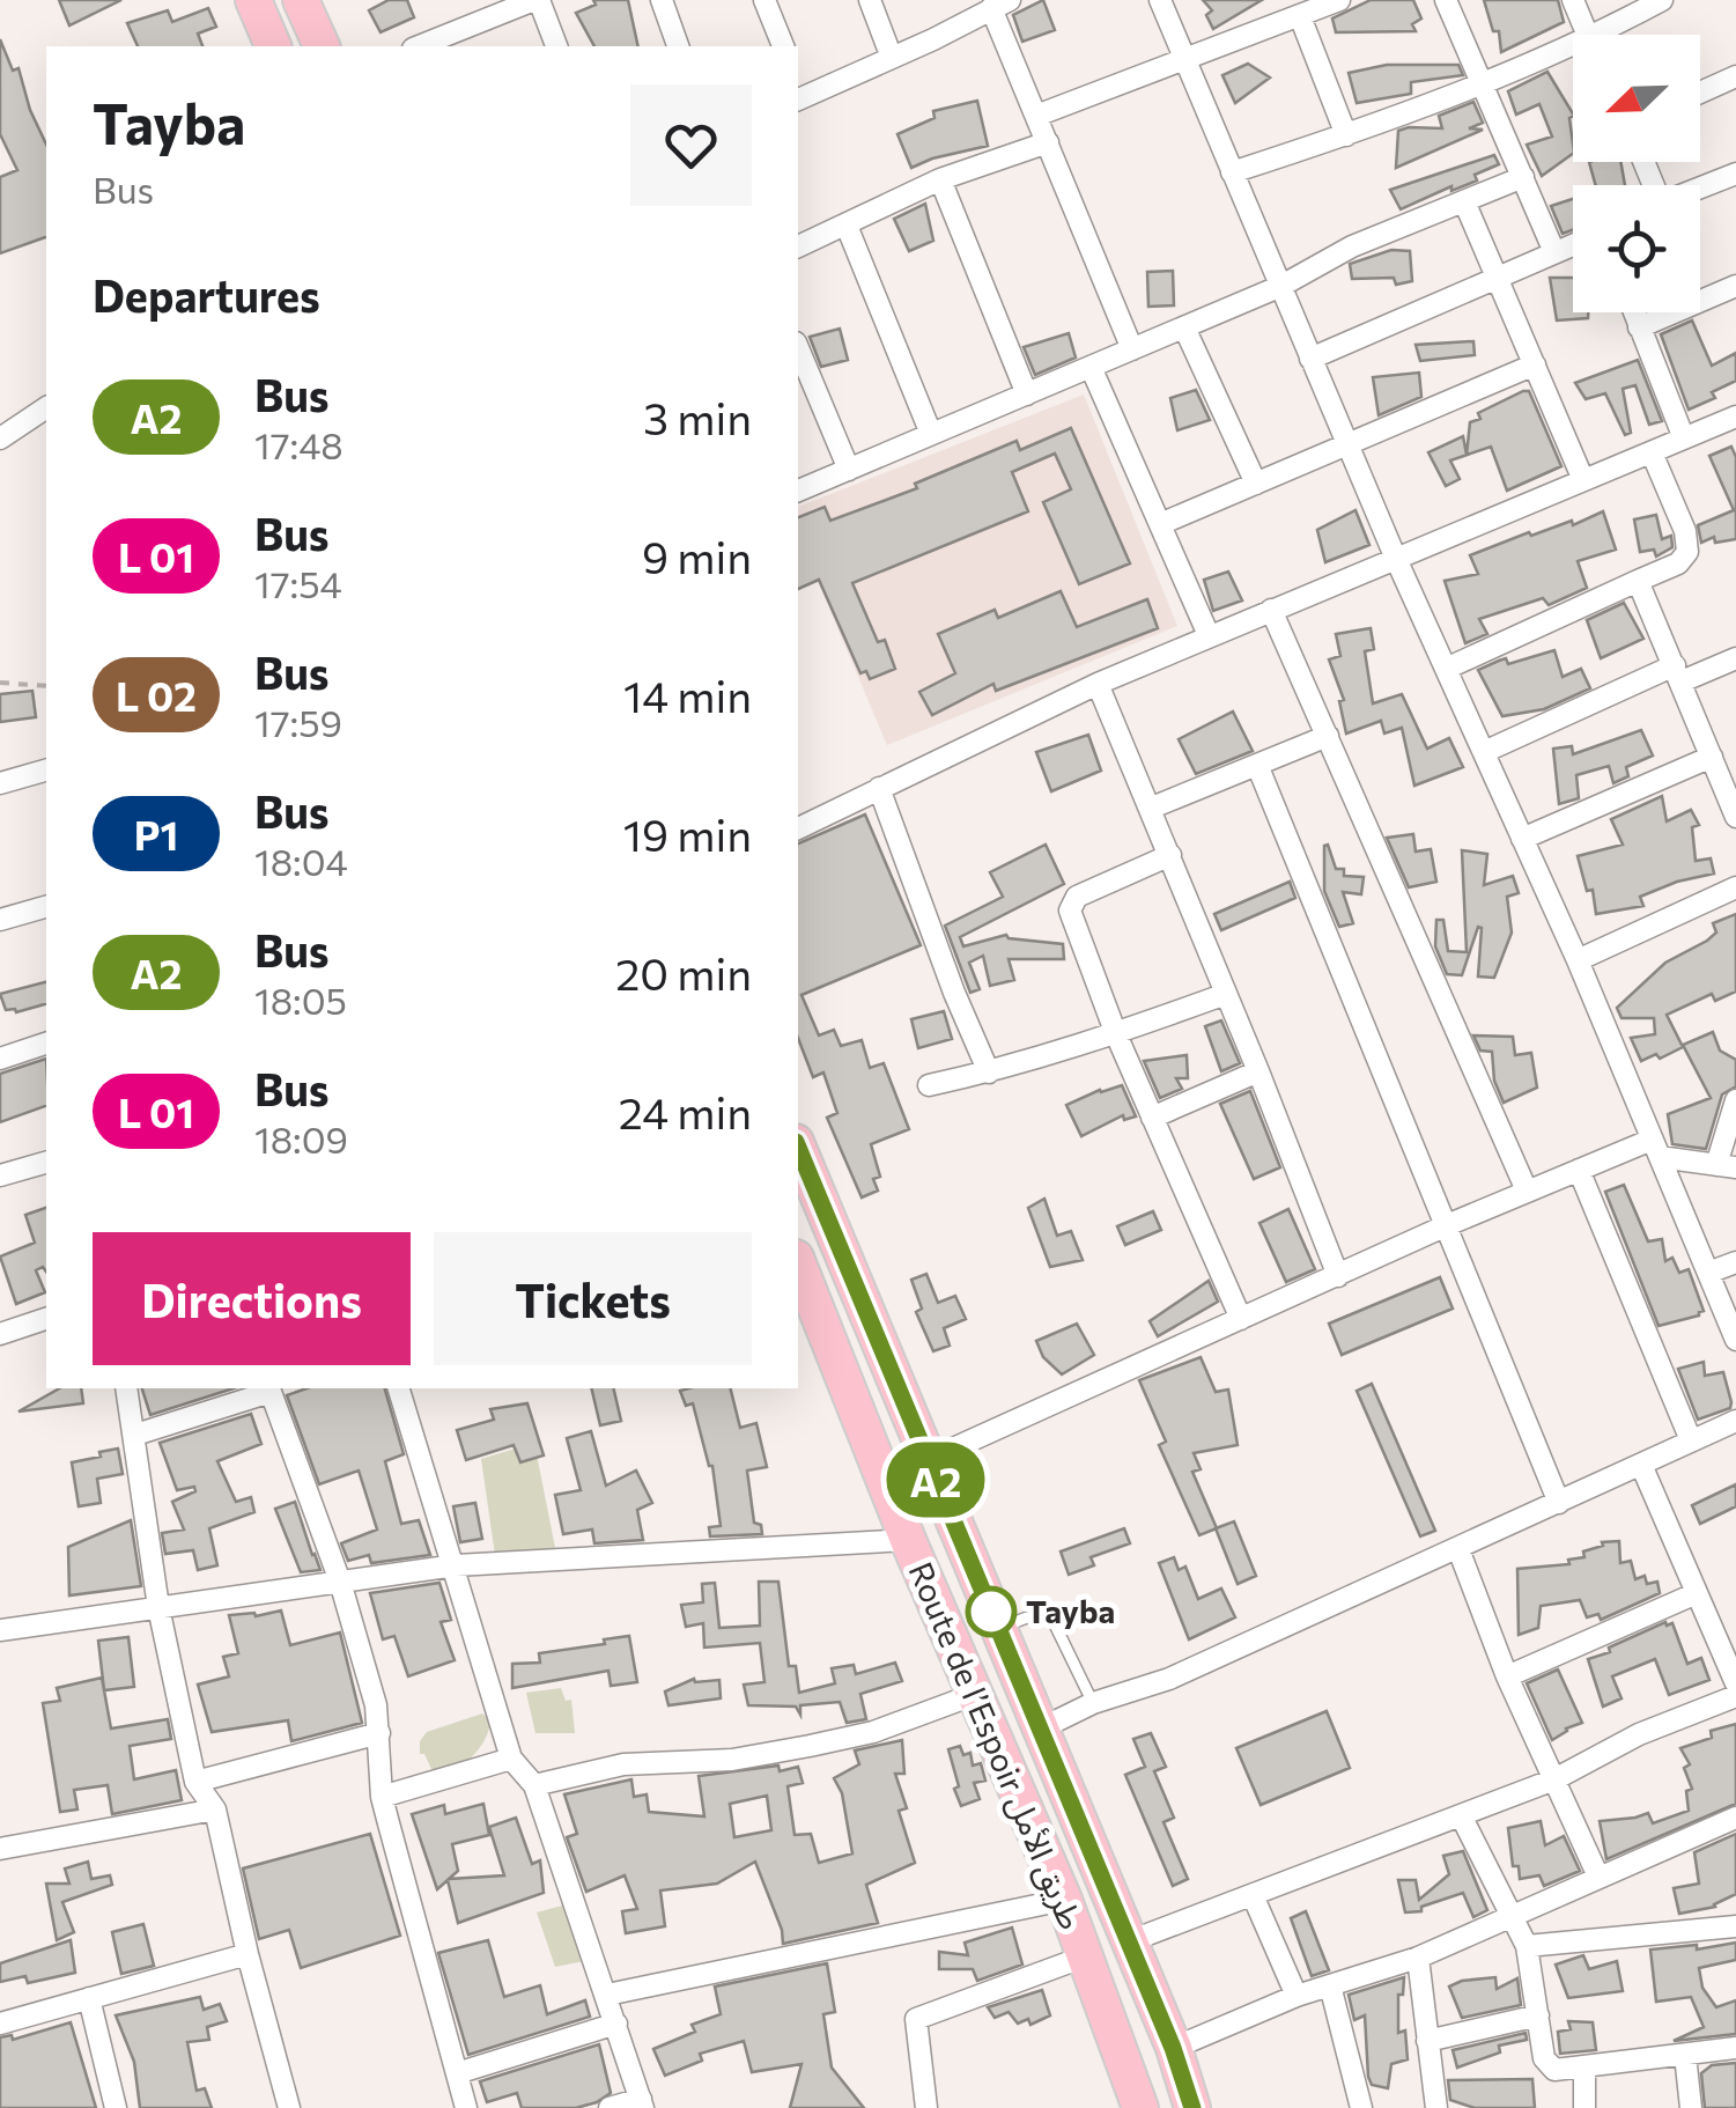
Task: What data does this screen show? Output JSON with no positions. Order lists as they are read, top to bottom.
{
  "streets": {
    "highway": ["Route de l’Espoir طريق الأمل"]
  },
  "places": ["Tayba"],
  "lines": ["bus line A2"],
  "north": "bottom left",
  "page": {
    "on_map": "A2",
    "heading": [
      ["Tayba", "Bus"],
      "Departures"
    ],
    "list": [
      {
        "mark": "A2",
        "name": "Bus",
        "note": "17:48",
        "value": "3 min"
      },
      {
        "mark": "L 01",
        "name": "Bus",
        "note": "17:54",
        "value": "9 min"
      },
      {
        "mark": "L 02",
        "name": "Bus",
        "note": "17:59",
        "value": "14 min"
      },
      {
        "mark": "P1",
        "name": "Bus",
        "note": "18:04",
        "value": "19 min"
      },
      {
        "mark": "A2",
        "name": "Bus",
        "note": "18:05",
        "value": "20 min"
      },
      {
        "mark": "L 01",
        "name": "Bus",
        "note": "18:09",
        "value": "24 min"
      }
    ],
    "buttons": ["Directions", "Tickets"]
  }
}
